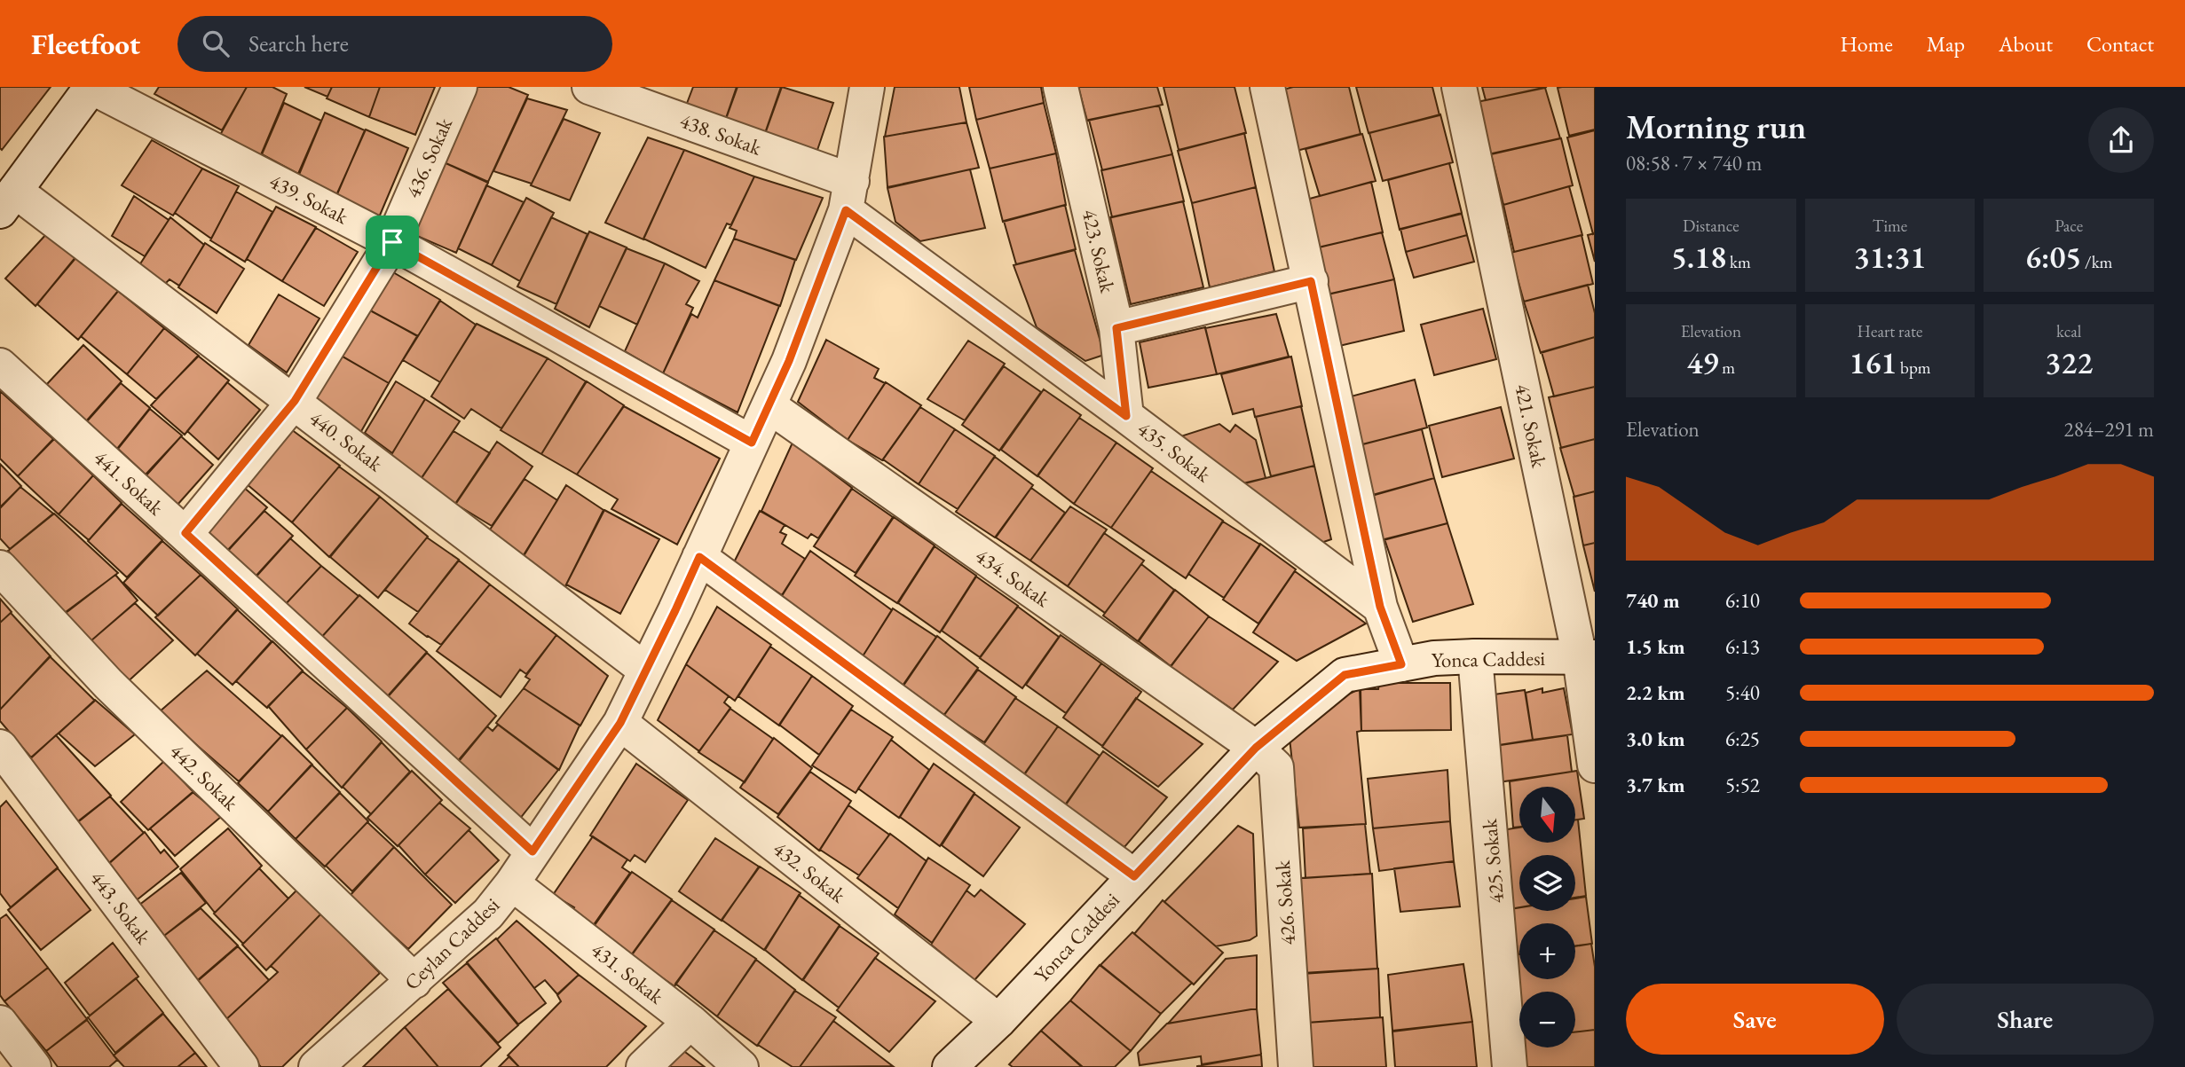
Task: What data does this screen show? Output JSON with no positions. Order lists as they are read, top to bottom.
{
  "streets": {
    "street": [
      "438. Sokak",
      "436. Sokak",
      "439. Sokak",
      "423. Sokak",
      "421. Sokak",
      "440. Sokak",
      "435. Sokak",
      "441. Sokak",
      "434. Sokak",
      "Yonca Caddesi",
      "442. Sokak",
      "425. Sokak",
      "432. Sokak",
      "426. Sokak",
      "443. Sokak",
      "Ceylan Caddesi",
      "431. Sokak"
    ]
  },
  "crossings": [
    ["438. Sokak", "435. Sokak"],
    ["438. Sokak", "Ceylan Caddesi"],
    ["436. Sokak", "439. Sokak"],
    ["436. Sokak", "440. Sokak"],
    ["436. Sokak", "441. Sokak"],
    ["439. Sokak", "Ceylan Caddesi"],
    ["423. Sokak", "435. Sokak"],
    ["421. Sokak", "Yonca Caddesi"],
    ["440. Sokak", "Ceylan Caddesi"],
    ["435. Sokak", "Ceylan Caddesi"],
    ["441. Sokak", "Ceylan Caddesi"],
    ["434. Sokak", "Yonca Caddesi"],
    ["434. Sokak", "426. Sokak"],
    ["434. Sokak", "Ceylan Caddesi"],
    ["Yonca Caddesi", "425. Sokak"],
    ["Yonca Caddesi", "432. Sokak"],
    ["Yonca Caddesi", "426. Sokak"],
    ["442. Sokak", "Ceylan Caddesi"],
    ["432. Sokak", "Ceylan Caddesi"],
    ["Ceylan Caddesi", "431. Sokak"]
  ],
  "north": "bottom",
  "page": {
    "header": "Fleetfoot",
    "search": "Search here",
    "nav": [
      "Home",
      "Map",
      "About",
      "Contact"
    ],
    "heading": ["Morning run", "08:58 · 7 × 740 m"],
    "stats": [
      ["Distance", "5.18 km"],
      ["Time", "31:31"],
      ["Pace", "6:05 /km"],
      ["Elevation", "49 m"],
      ["Heart rate", "161 bpm"],
      ["kcal", "322"]
    ],
    "chart": ["Elevation", "284–291 m"],
    "list": [
      {
        "name": "740 m",
        "note": "6:10"
      },
      {
        "name": "1.5 km",
        "note": "6:13"
      },
      {
        "name": "2.2 km",
        "note": "5:40"
      },
      {
        "name": "3.0 km",
        "note": "6:25"
      },
      {
        "name": "3.7 km",
        "note": "5:52"
      }
    ],
    "map_buttons": ["+", "−"],
    "buttons": ["Save", "Share"]
  }
}
